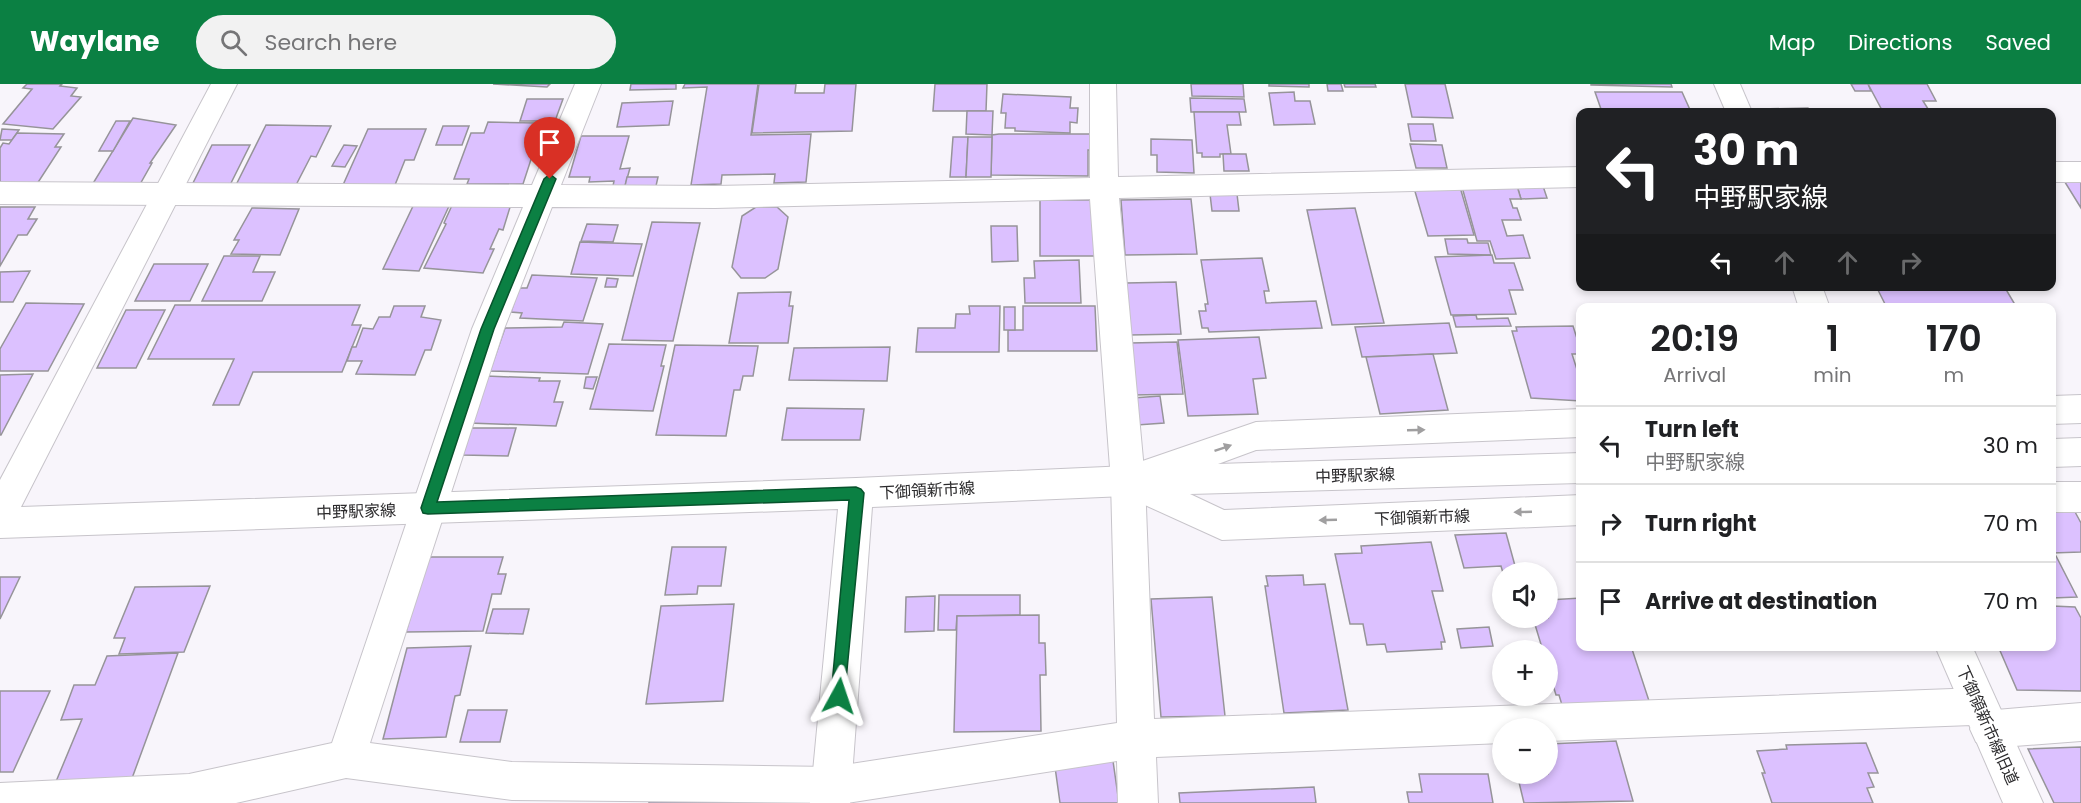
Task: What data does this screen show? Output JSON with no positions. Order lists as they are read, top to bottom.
{
  "streets": {
    "street": ["中野駅家線", "下御領新市線", "下御領新市線旧道"]
  },
  "crossings": [
    ["中野駅家線", "下御領新市線"]
  ],
  "page": {
    "header": "Waylane",
    "search": "Search here",
    "nav": ["Map", "Directions", "Saved"],
    "turn": ["30 m", "中野駅家線"],
    "eta": [
      "20:19",
      "Arrival",
      "1",
      "min",
      "170",
      "m"
    ],
    "list": [
      {
        "name": "Turn left",
        "note": "中野駅家線",
        "value": "30 m"
      },
      {
        "name": "Turn right",
        "value": "70 m"
      },
      {
        "name": "Arrive at destination",
        "value": "70 m"
      }
    ],
    "map_buttons": ["+", "−"]
  }
}
